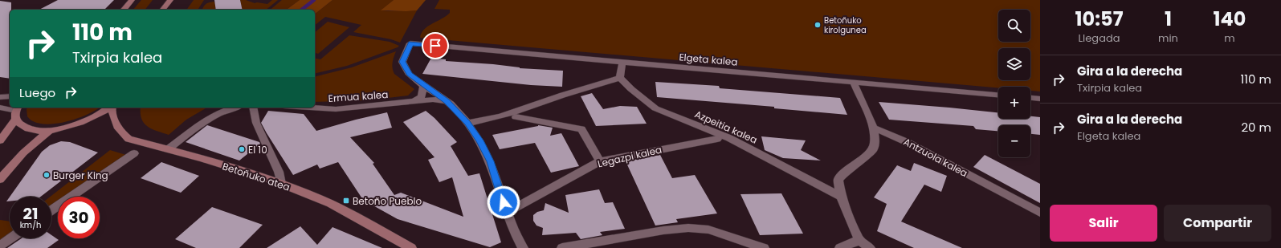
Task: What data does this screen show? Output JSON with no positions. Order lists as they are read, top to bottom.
{
  "streets": {
    "main road": ["Betoñuko atea"],
    "street": [
      "Elgeta kalea",
      "Ermua kalea",
      "Azpeitia kalea",
      "Legazpi kalea",
      "Antzuola kalea"
    ]
  },
  "places": {
    "other": ["Betoñuko kirolgunea", "El 10", "Burger King"],
    "transit": ["Betoño Pueblo"]
  },
  "page": {
    "eta": [
      "10:57",
      "Llegada",
      "1",
      "min",
      "140",
      "m"
    ],
    "map_buttons": ["+", "−"],
    "turn": ["110 m", "Txirpia kalea"],
    "list": [
      {
        "name": "Gira a la derecha",
        "note": "Txirpia kalea",
        "value": "110 m"
      },
      {
        "name": "Gira a la derecha",
        "note": "Elgeta kalea",
        "value": "20 m"
      }
    ],
    "then": "Luego",
    "speed": "21 km/h",
    "limit": "30",
    "buttons": ["Salir", "Compartir"]
  }
}
